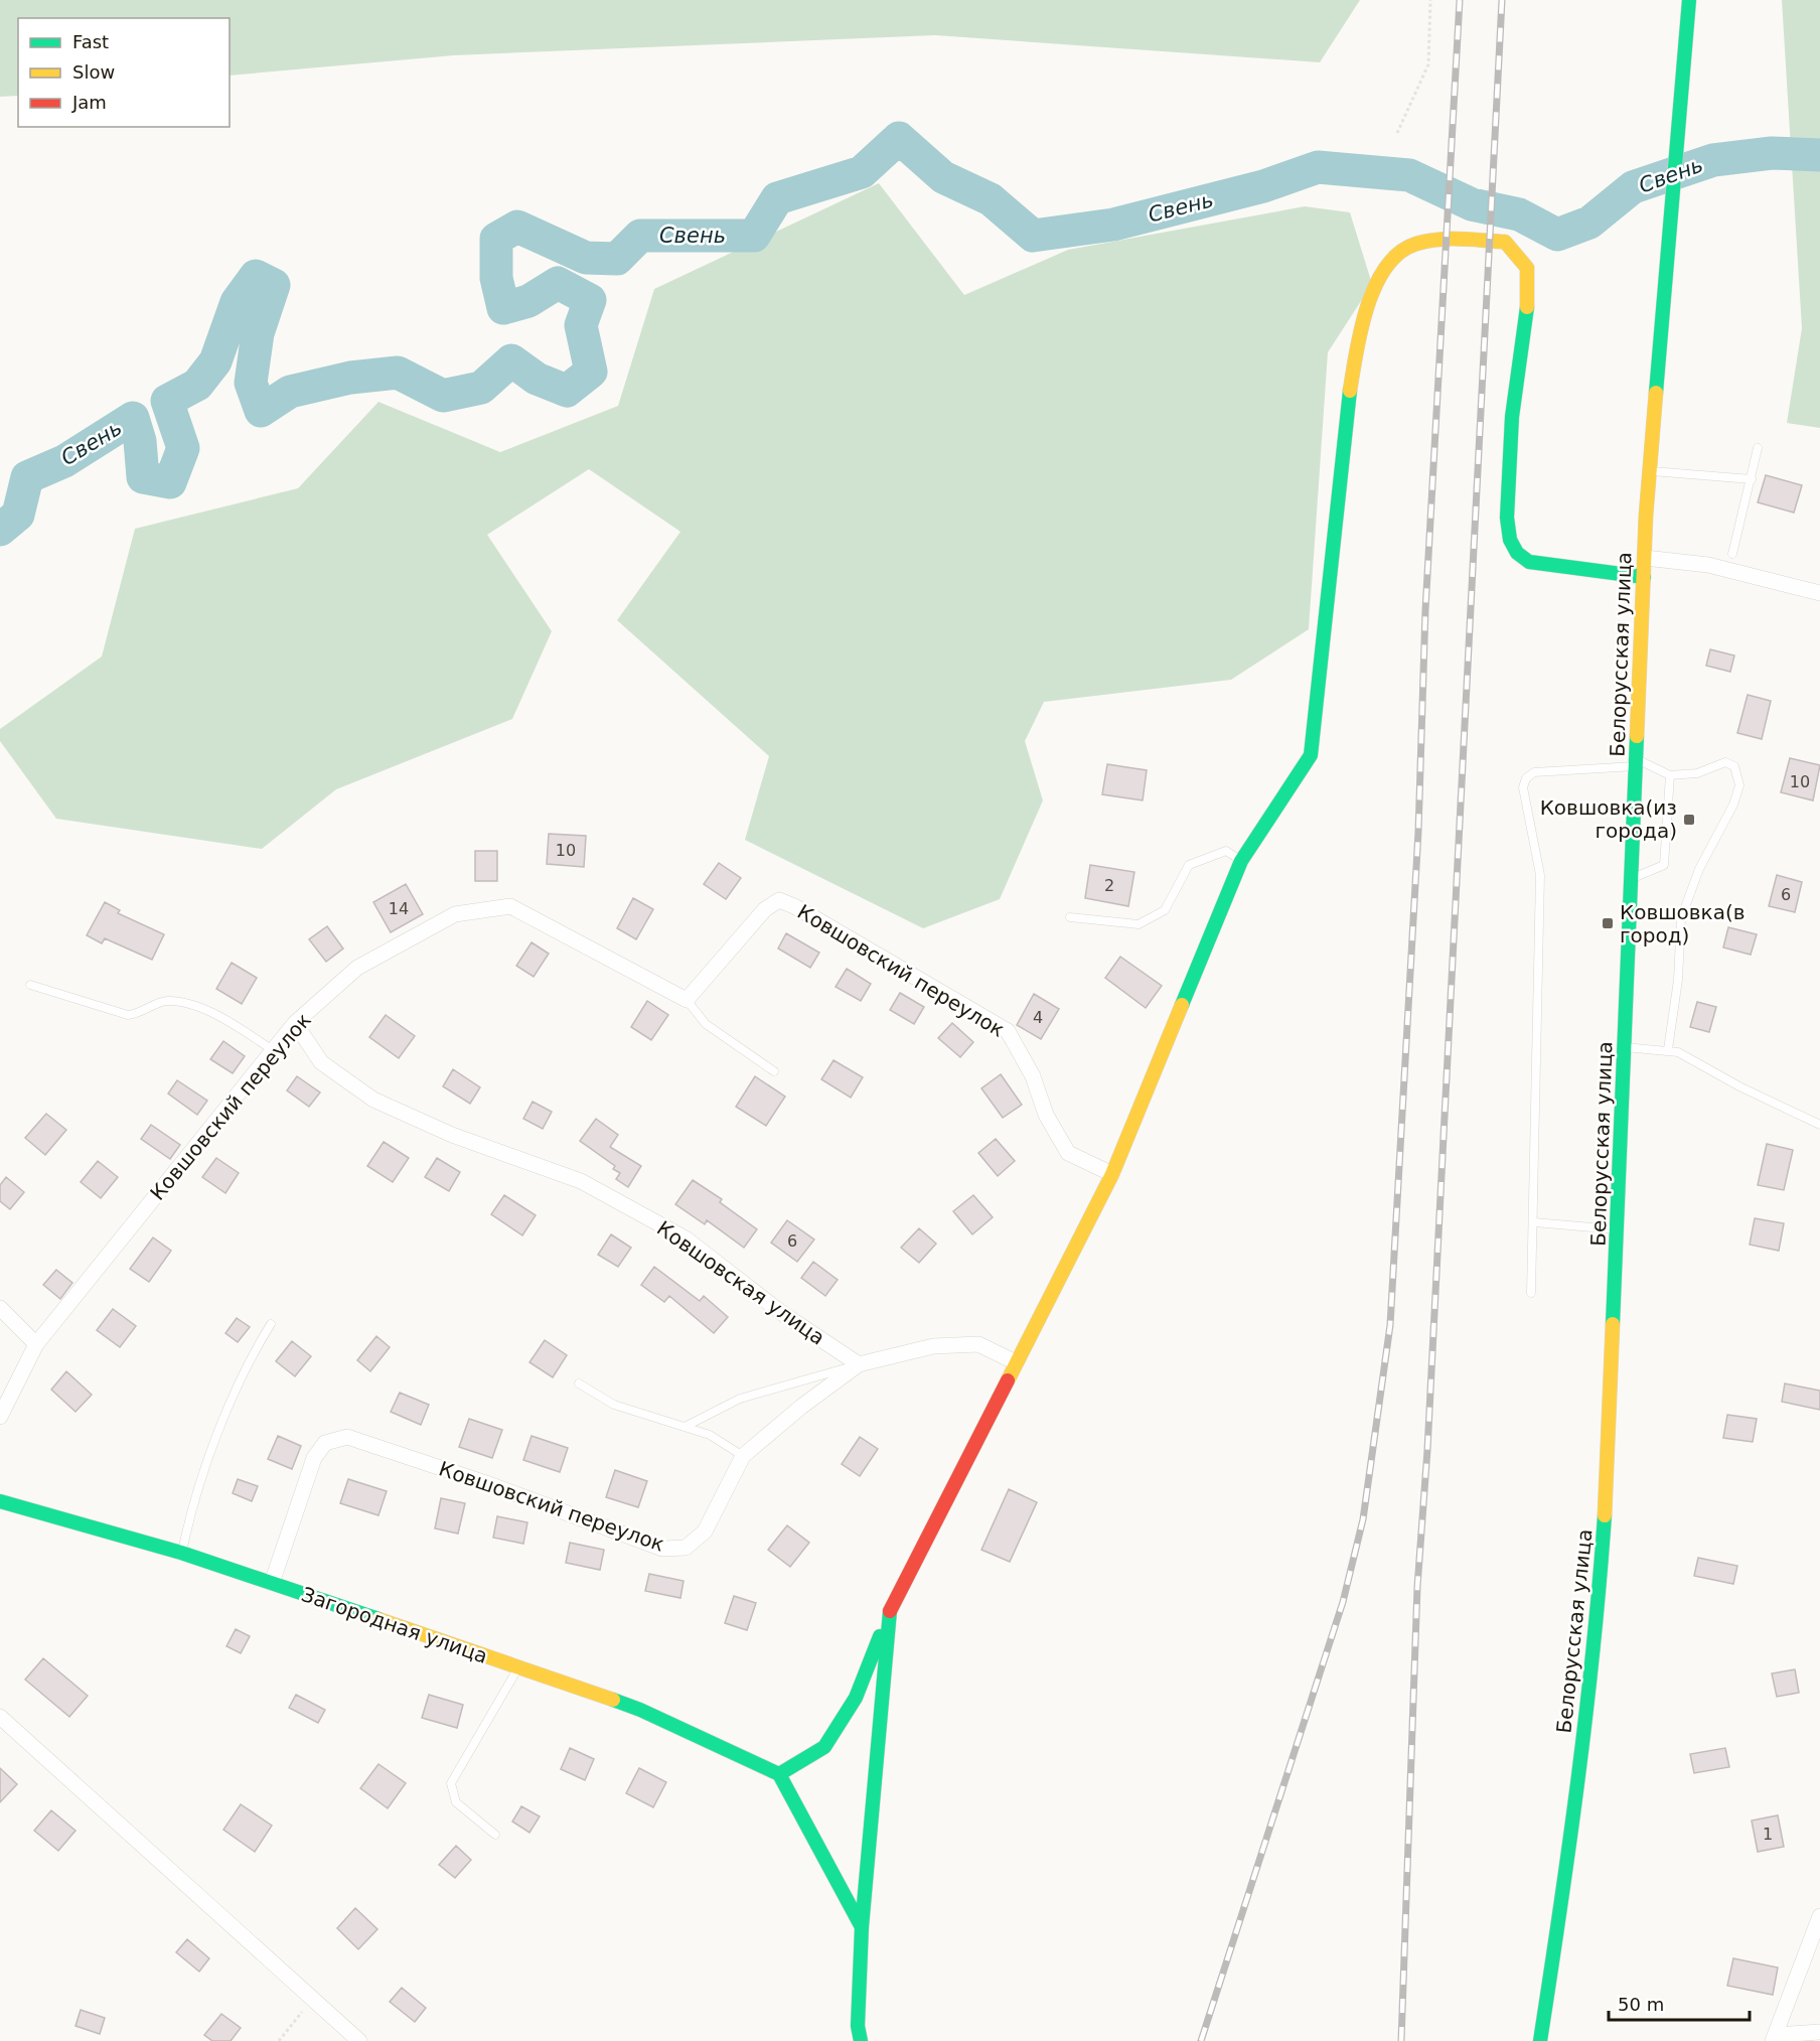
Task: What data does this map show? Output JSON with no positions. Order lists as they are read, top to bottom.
{
  "streets": {
    "street": [
      "Белорусская улица",
      "Ковшовский переулок",
      "Ковшовская улица",
      "Загородная улица"
    ]
  },
  "crossings": [
    ["Ковшовский переулок", "Ковшовская улица"],
    ["Ковшовский переулок", "Загородная улица"]
  ],
  "water": ["Свень"],
  "places": {
    "transit": ["Ковшовка(из города)", "Ковшовка(в город)"]
  },
  "house_numbers": [
    "10",
    "10",
    "2",
    "6",
    "14",
    "4",
    "6",
    "1"
  ],
  "legend": ["Fast", "Slow", "Jam"],
  "scale_bar": "50 m"
}
